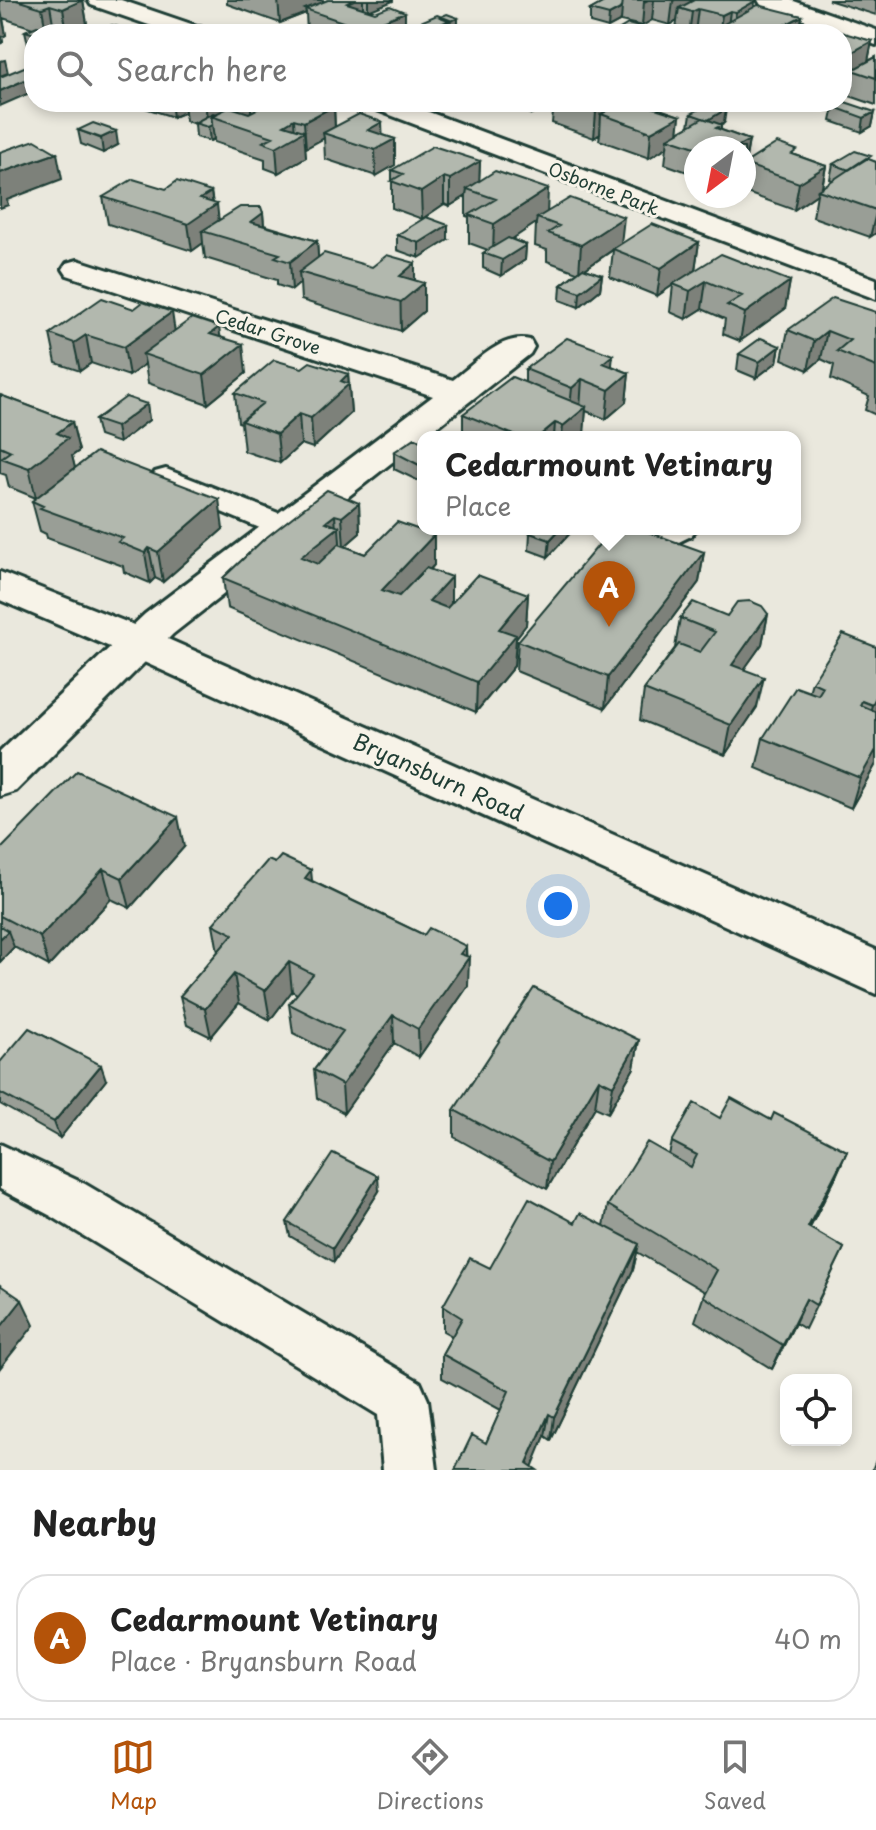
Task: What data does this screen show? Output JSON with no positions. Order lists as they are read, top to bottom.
{
  "streets": {
    "street": ["Osborne Park", "Cedar Grove", "Bryansburn Road"]
  },
  "north": "bottom left",
  "page": {
    "search": "Search here",
    "popup": ["Cedarmount Vetinary", "Place"],
    "pins": "A",
    "heading": "Nearby",
    "list": [
      {
        "mark": "A",
        "name": "Cedarmount Vetinary",
        "note": "Place · Bryansburn Road",
        "value": "40 m"
      }
    ],
    "nav": ["Map", "Directions", "Saved"]
  }
}
